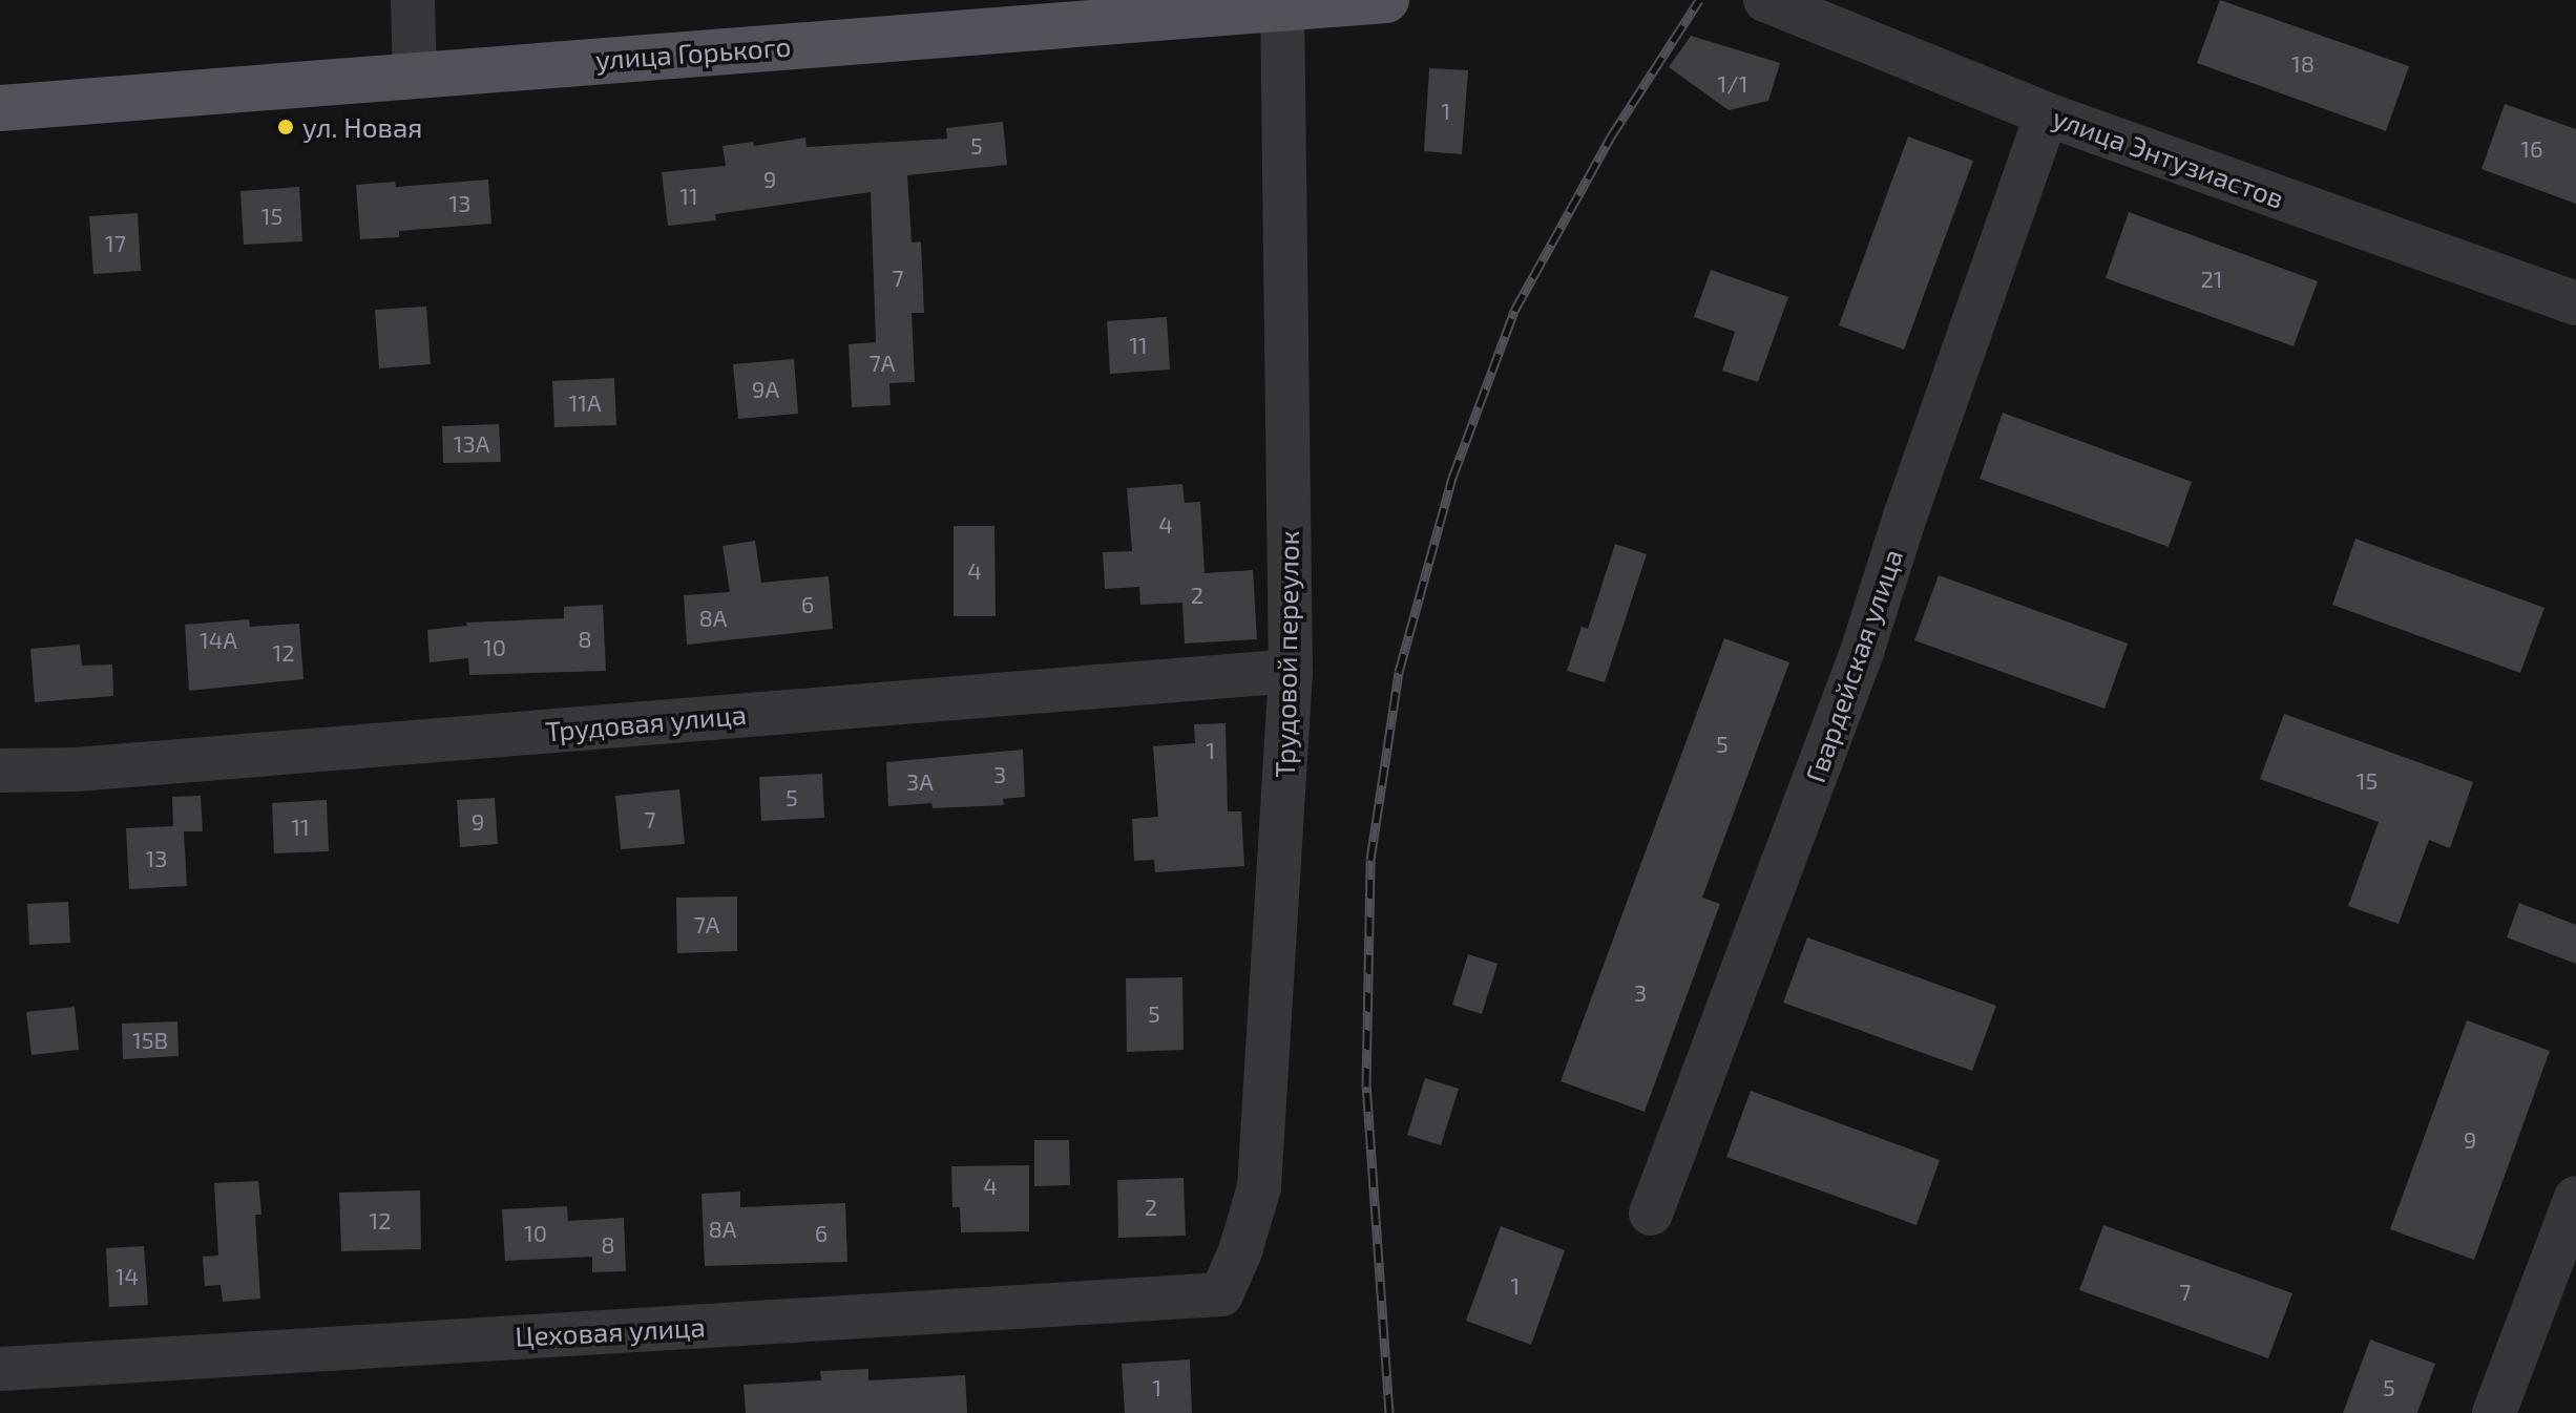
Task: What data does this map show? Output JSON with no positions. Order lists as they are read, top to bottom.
{
  "streets": {
    "main road": ["улица Горького"],
    "street": [
      "улица Энтузиастов",
      "Трудовой переулок",
      "Гвардейская улица",
      "Трудовая улица",
      "Цеховая улица"
    ]
  },
  "crossings": [
    ["улица Горького", "Трудовой переулок"],
    ["улица Энтузиастов", "Гвардейская улица"],
    ["Трудовой переулок", "Трудовая улица"],
    ["Трудовой переулок", "Цеховая улица"]
  ],
  "places": ["ул. Новая"],
  "house_numbers": [
    "18",
    "1/1",
    "1",
    "5",
    "16",
    "9",
    "11",
    "13",
    "15",
    "17",
    "7",
    "21",
    "11",
    "7А",
    "9А",
    "11А",
    "13А",
    "4",
    "4",
    "2",
    "6",
    "8А",
    "8",
    "14А",
    "10",
    "12",
    "5",
    "1",
    "3",
    "15",
    "3А",
    "5",
    "7",
    "9",
    "11",
    "13",
    "7А",
    "3",
    "5",
    "15В",
    "9",
    "4",
    "2",
    "12",
    "8А",
    "10",
    "6",
    "8",
    "14",
    "1",
    "7",
    "1",
    "5"
  ]
}
